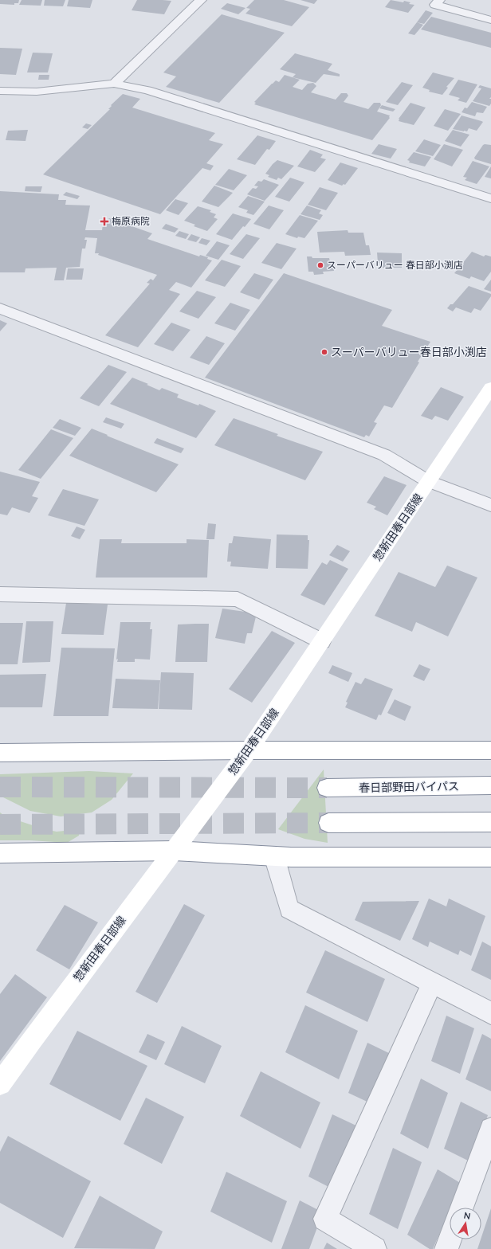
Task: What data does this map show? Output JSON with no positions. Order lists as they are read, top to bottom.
{
  "streets": {
    "main road": ["惣新田春日部線", "春日部野田バイパス"]
  },
  "places": {
    "health": ["梅原病院"],
    "other": ["スーパーバリュー 春日部小渕店", "スーパーバリュー春日部小渕店"]
  },
  "north": "top"
}
